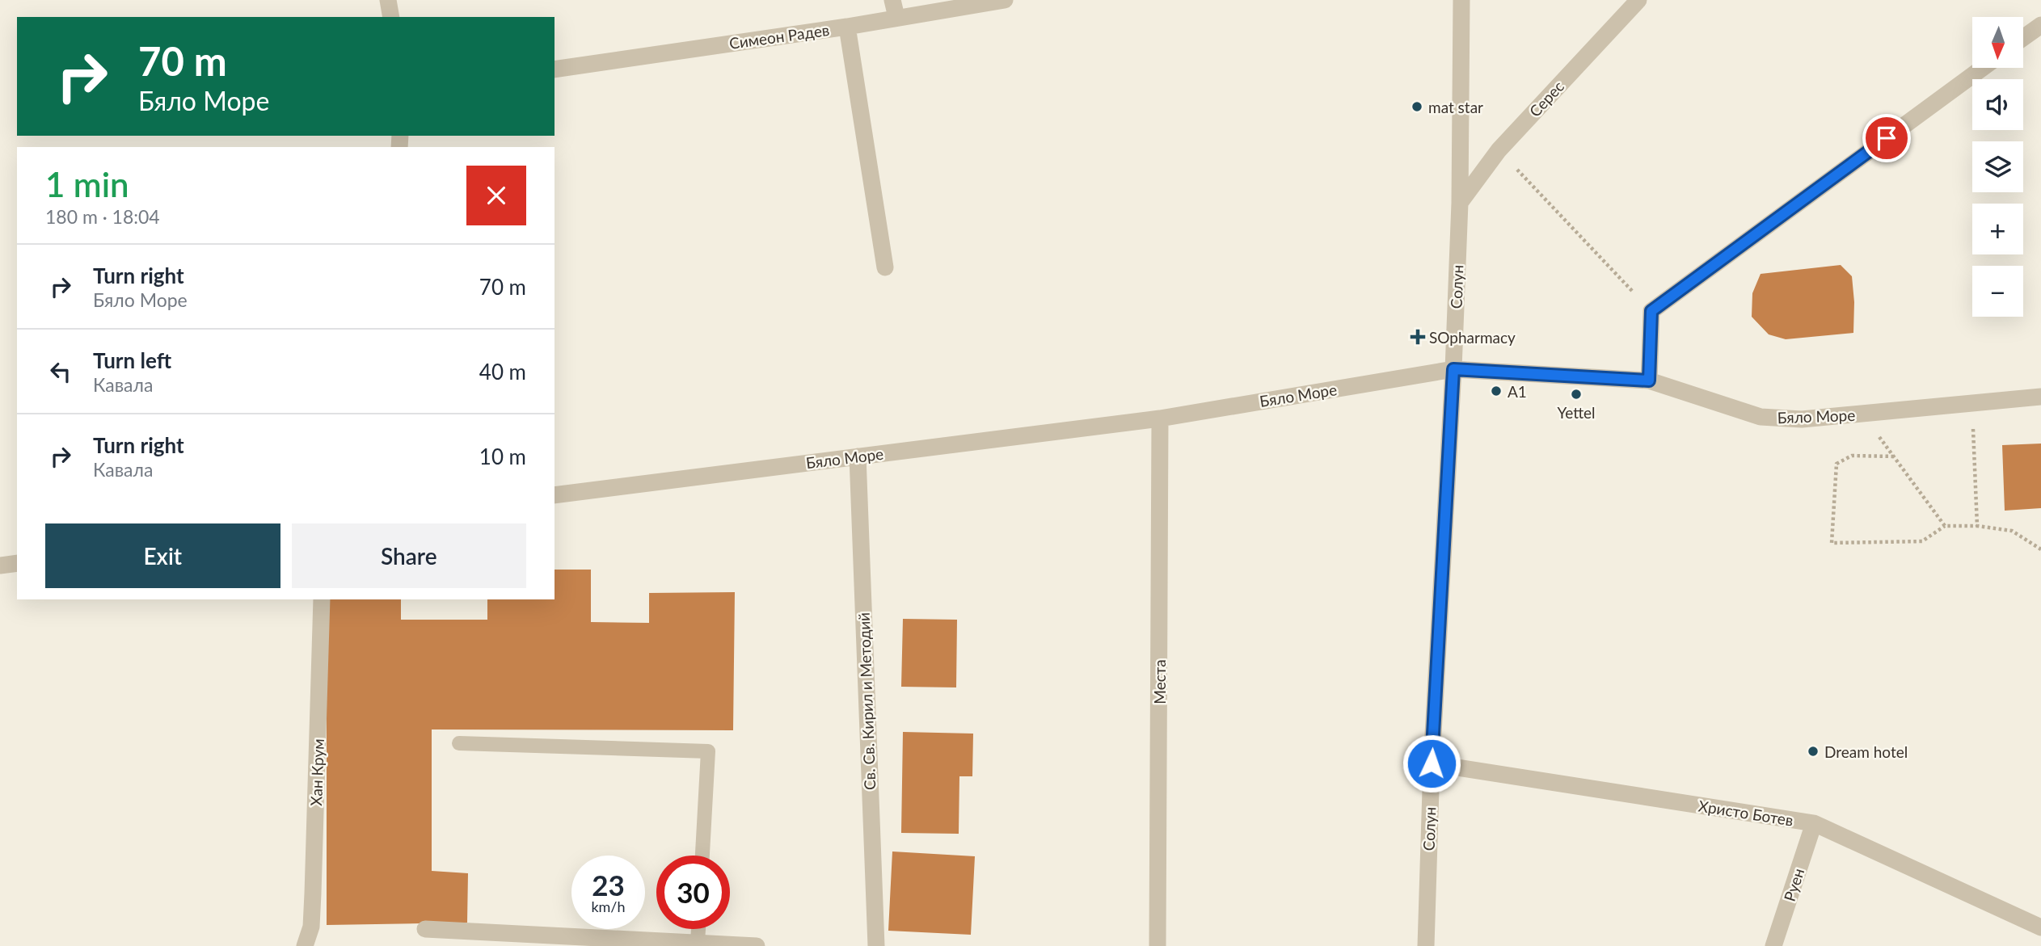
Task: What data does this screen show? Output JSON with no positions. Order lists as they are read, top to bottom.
{
  "streets": {
    "street": [
      "Симеон Радев",
      "Серес",
      "Солун",
      "Бяло Море",
      "Места",
      "Св. Св. Кирил и Методий",
      "Хан Крум",
      "Христо Ботев",
      "Руен"
    ]
  },
  "crossings": [
    ["Серес", "Солун"],
    ["Солун", "Бяло Море"],
    ["Солун", "Христо Ботев"],
    ["Бяло Море", "Места"],
    ["Бяло Море", "Св. Св. Кирил и Методий"],
    ["Христо Ботев", "Руен"]
  ],
  "places": {
    "other": [
      "mat star",
      "A1",
      "Yettel",
      "Dream hotel"
    ],
    "health": ["SOpharmacy"]
  },
  "north": "bottom",
  "page": {
    "map_buttons": ["+", "−"],
    "turn": ["70 m", "Бяло Море"],
    "heading": ["1 min", "180 m · 18:04"],
    "list": [
      {
        "name": "Turn right",
        "note": "Бяло Море",
        "value": "70 m"
      },
      {
        "name": "Turn left",
        "note": "Кавала",
        "value": "40 m"
      },
      {
        "name": "Turn right",
        "note": "Кавала",
        "value": "10 m"
      }
    ],
    "buttons": ["Exit", "Share"],
    "speed": "23 km/h",
    "limit": "30"
  }
}
